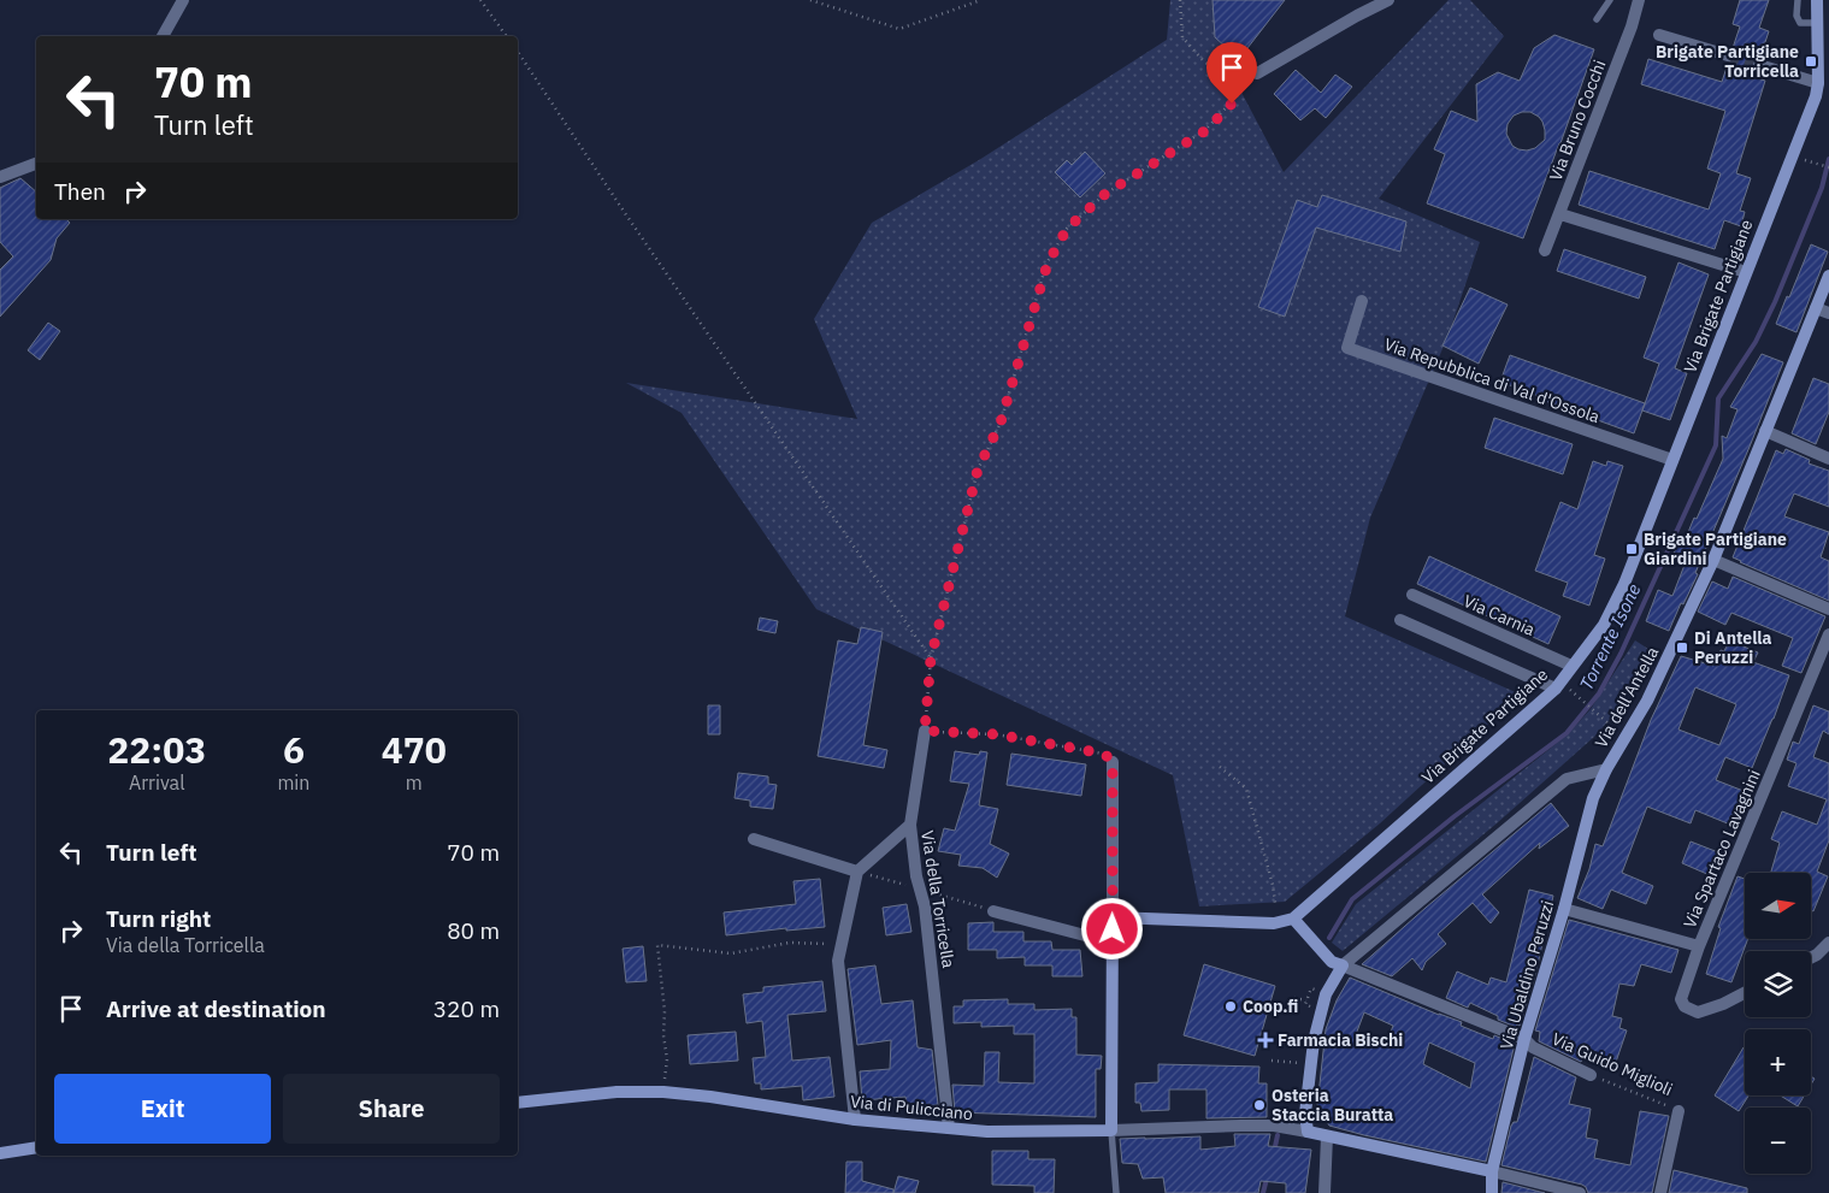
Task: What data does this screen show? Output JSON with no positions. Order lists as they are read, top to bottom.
{
  "streets": {
    "street": [
      "Via Bruno Cocchi",
      "Via Brigate Partigiane",
      "Via Repubblica di Val d'Ossola",
      "Via Carnia",
      "Via dell'Antella",
      "Via Spartaco Lavagnini",
      "Via della Torricella",
      "Via Ubaldino Peruzzi",
      "Via Guido Miglioli",
      "Via di Pulicciano"
    ]
  },
  "crossings": [
    ["Via Brigate Partigiane", "Via Repubblica di Val d'Ossola"],
    ["Via Brigate Partigiane", "Via Carnia"],
    ["Via dell'Antella", "Via Ubaldino Peruzzi"],
    ["Via dell'Antella", "Via Guido Miglioli"],
    ["Via dell'Antella", "Via di Pulicciano"],
    ["Via della Torricella", "Via di Pulicciano"],
    ["Via Ubaldino Peruzzi", "Via Guido Miglioli"]
  ],
  "water": ["Torrente Isone"],
  "places": {
    "transit": ["Brigate Partigiane Torricella", "Brigate Partigiane Giardini", "Di Antella Peruzzi"],
    "other": ["Coop.fi", "Osteria Staccia Buratta"],
    "health": ["Farmacia Bischi"]
  },
  "north": "right",
  "page": {
    "turn": ["70 m", "Turn left"],
    "then": "Then",
    "eta": [
      "22:03",
      "Arrival",
      "6",
      "min",
      "470",
      "m"
    ],
    "list": [
      {
        "name": "Turn left",
        "value": "70 m"
      },
      {
        "name": "Turn right",
        "note": "Via della Torricella",
        "value": "80 m"
      },
      {
        "name": "Arrive at destination",
        "value": "320 m"
      }
    ],
    "map_buttons": ["+", "−"],
    "buttons": ["Exit", "Share"]
  }
}
